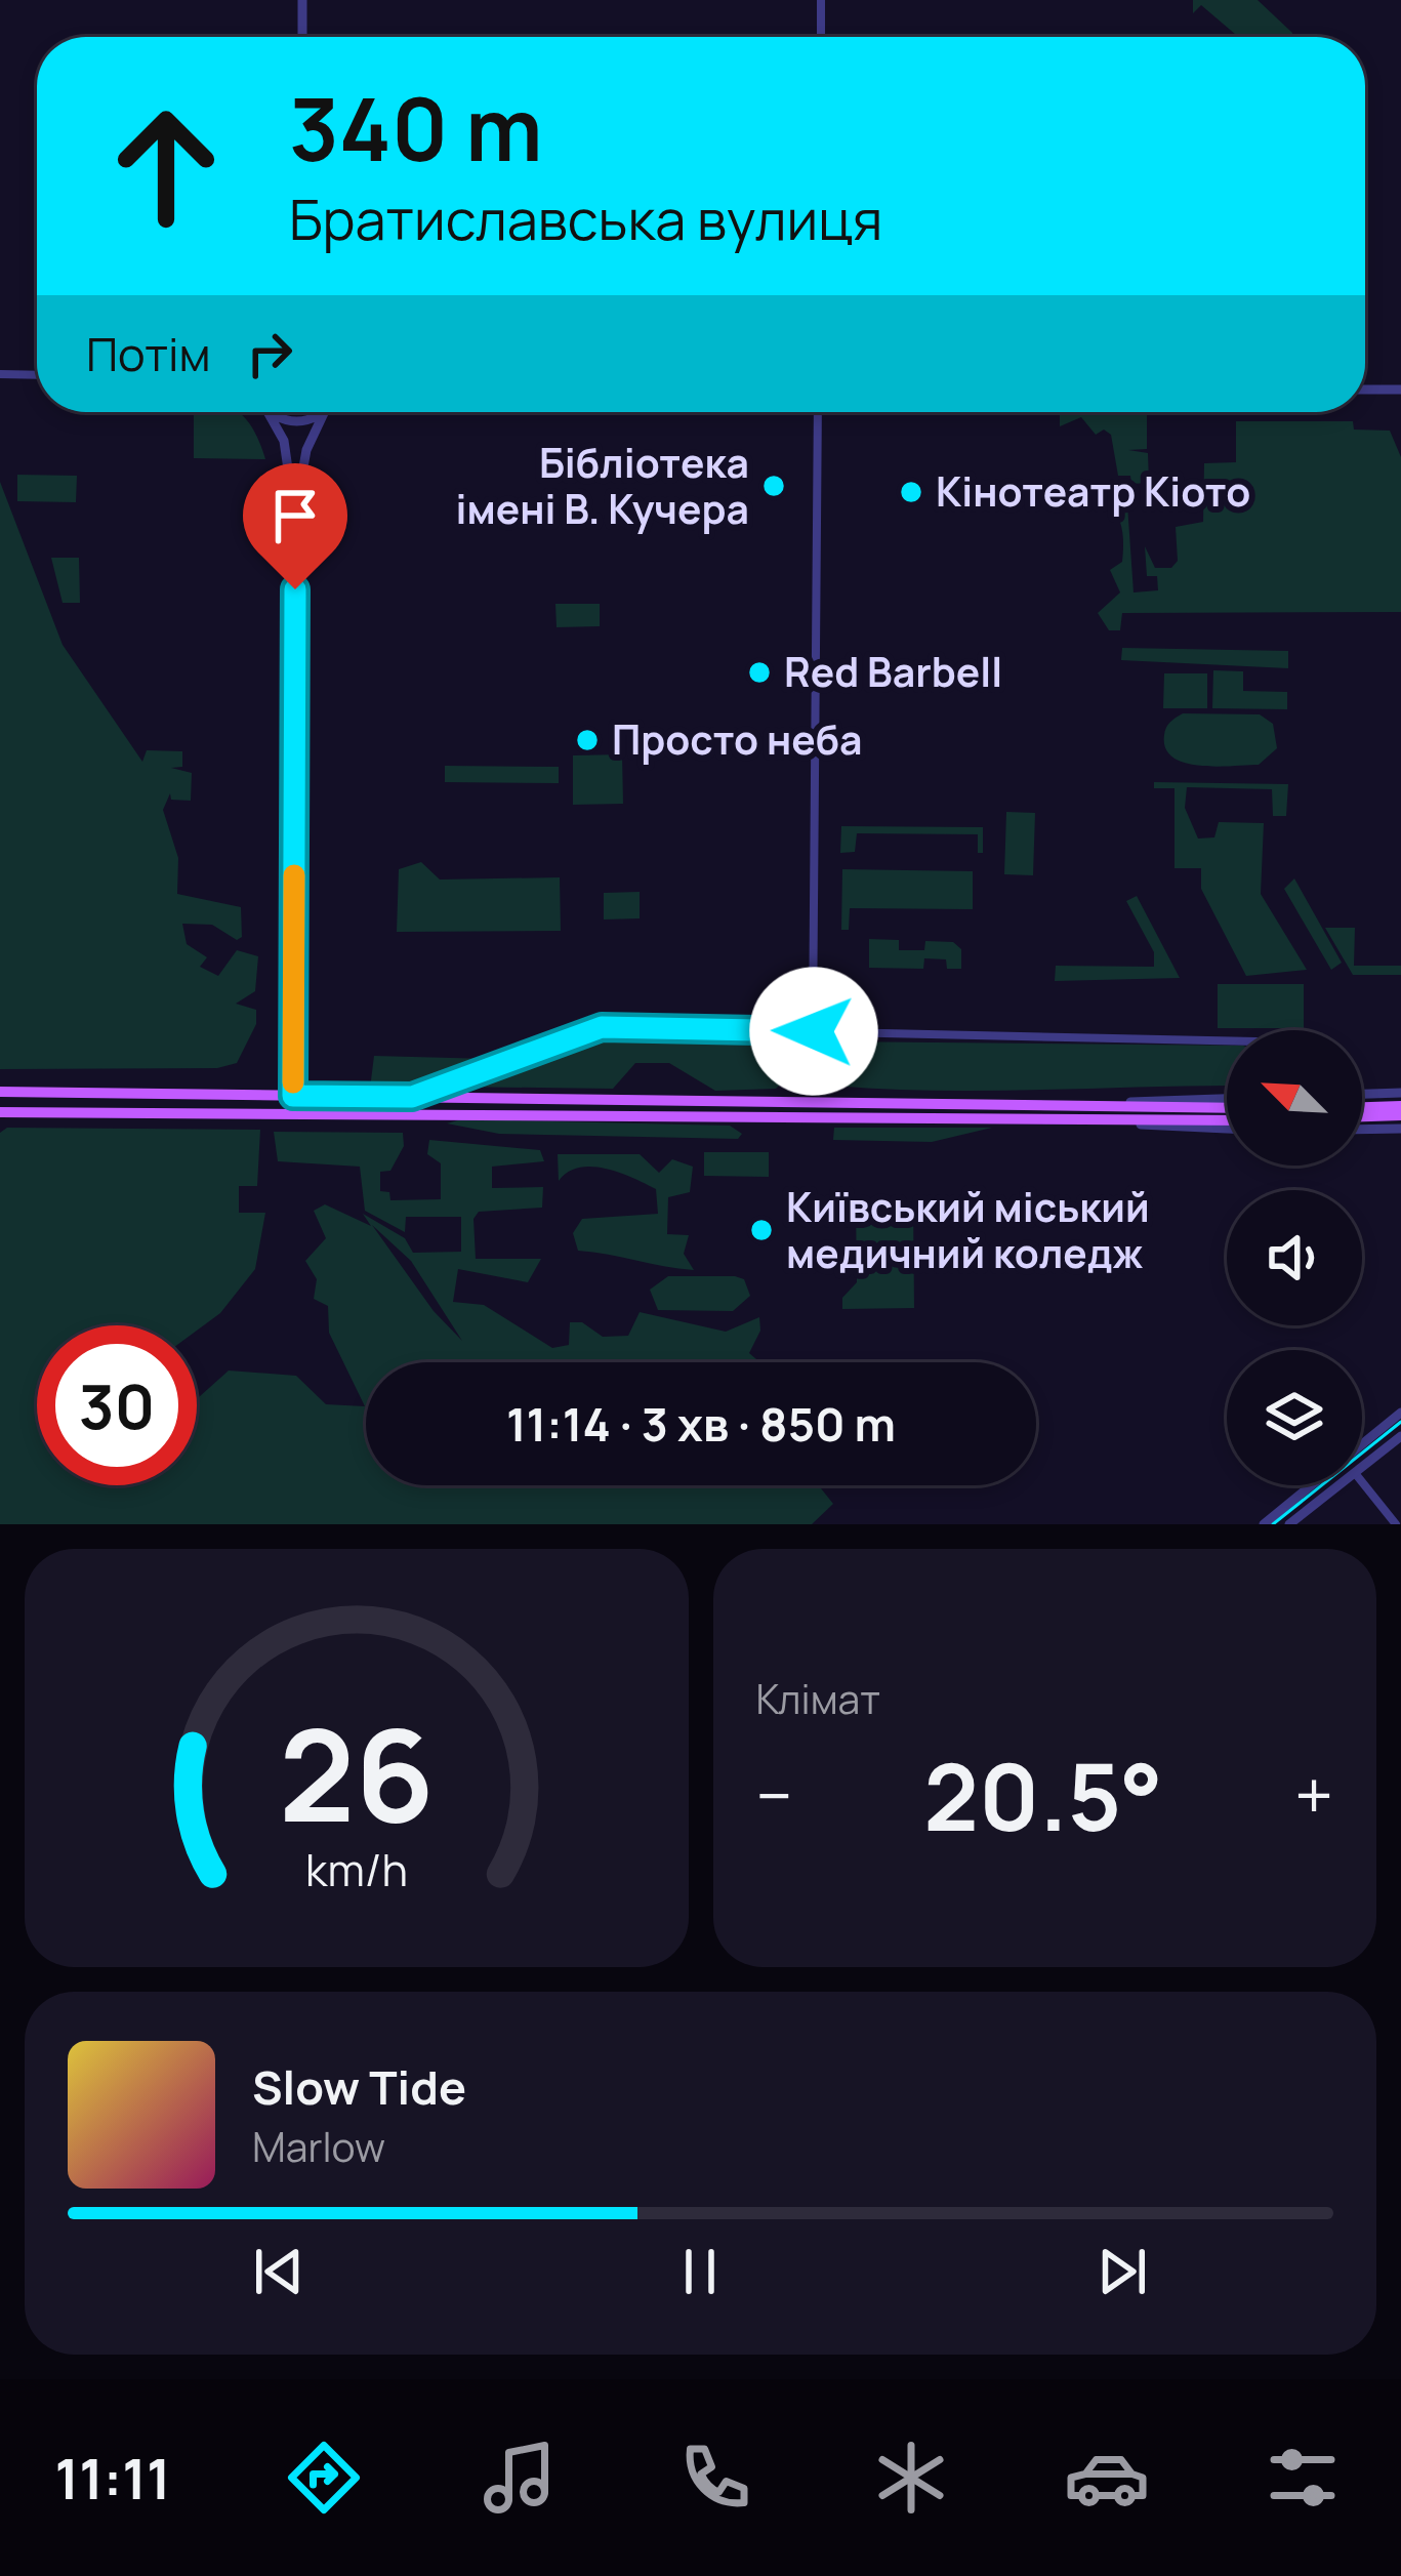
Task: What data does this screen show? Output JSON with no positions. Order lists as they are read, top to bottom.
{
  "places": [
    "Бібліотека імені В. Кучера",
    "Кінотеатр Кіото",
    "Red Barbell",
    "Просто неба",
    "Київський міський медичний коледж"
  ],
  "north": "top left",
  "page": {
    "turn": ["340 m", "Братиславська вулиця"],
    "then": "Потім",
    "limit": "30",
    "trip": "11:14 · 3 хв · 850 m",
    "tile": "Клімат",
    "heat": ["−", "20.5°", "+"],
    "song": ["Slow Tide", "Marlow"],
    "tabs": "11:11",
    "gauge": ["26", "km/h"]
  }
}
